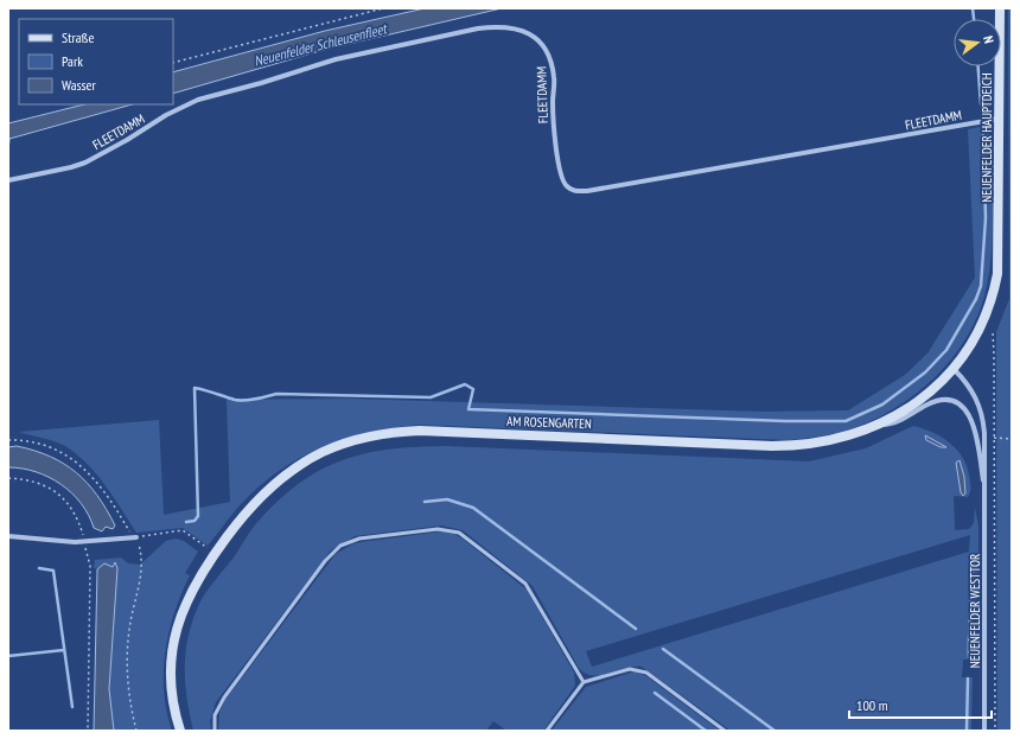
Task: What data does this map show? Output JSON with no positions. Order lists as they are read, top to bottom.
{
  "streets": {
    "main road": ["NEUENFELDER HAUPTDEICH", "AM ROSENGARTEN"],
    "street": ["FLEETDAMM", "NEUENFELDER WESTTOR"]
  },
  "crossings": [
    ["FLEETDAMM", "NEUENFELDER HAUPTDEICH"],
    ["NEUENFELDER HAUPTDEICH", "AM ROSENGARTEN"],
    ["AM ROSENGARTEN", "NEUENFELDER WESTTOR"]
  ],
  "water": ["Neuenfelder Schleusenfleet"],
  "legend": ["Straße", "Park", "Wasser"],
  "scale_bar": "100 m",
  "north": "right"
}
